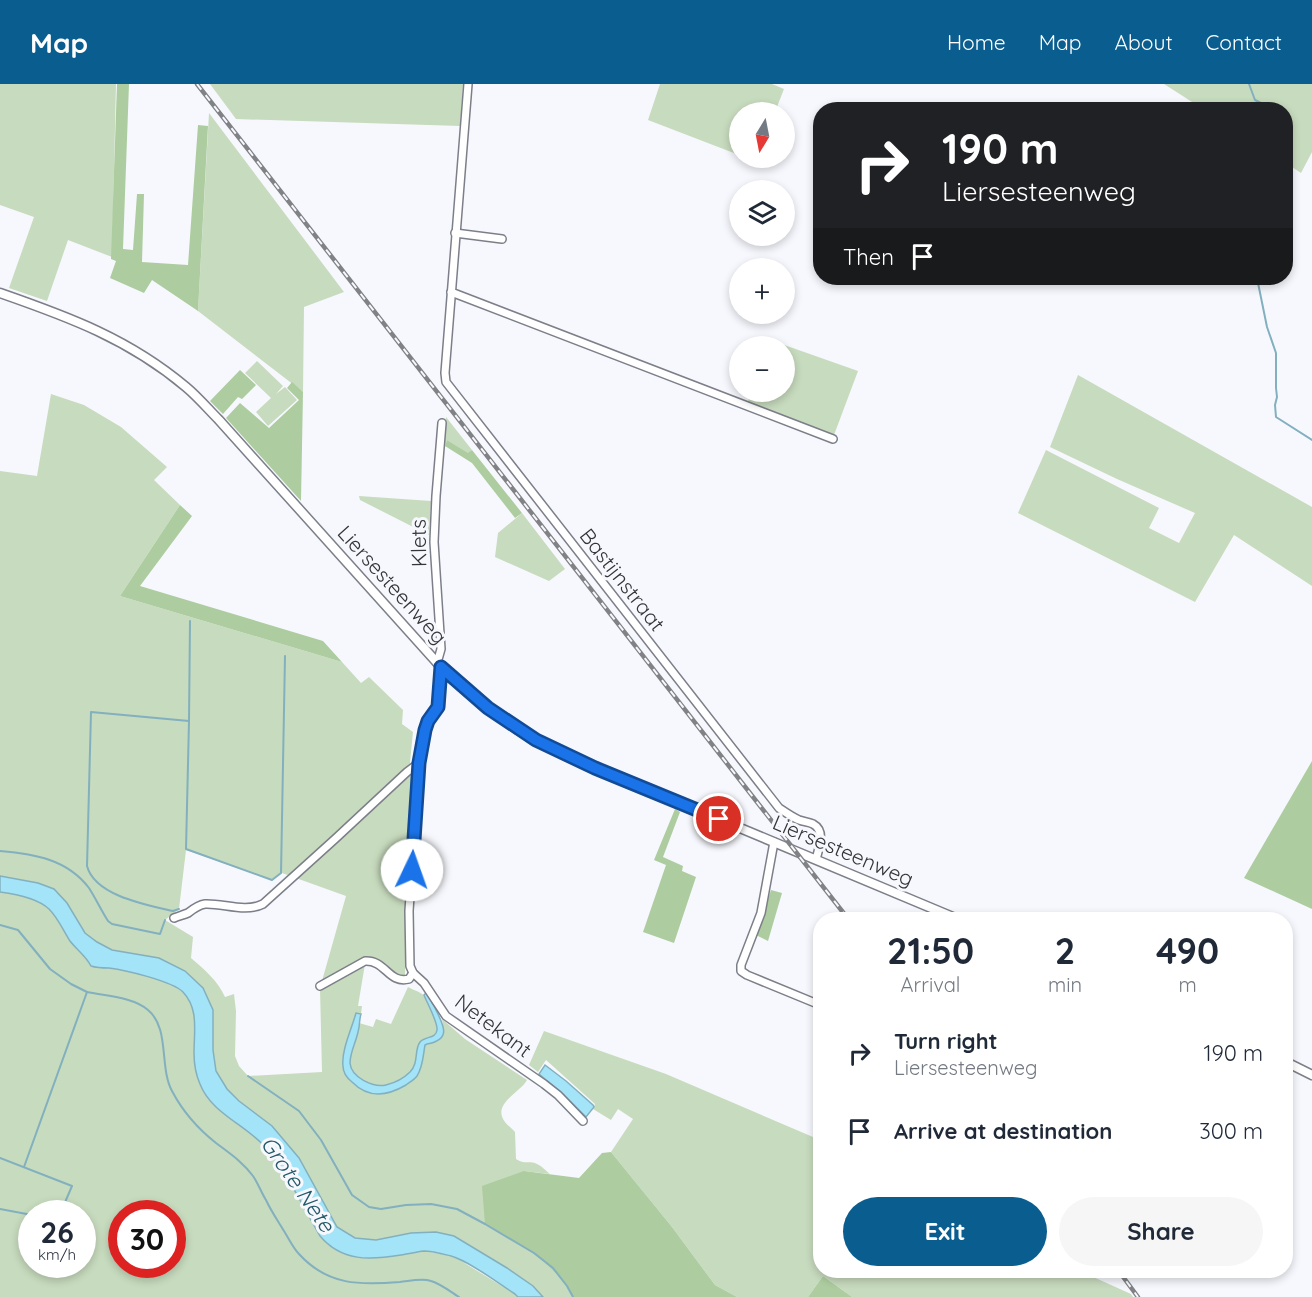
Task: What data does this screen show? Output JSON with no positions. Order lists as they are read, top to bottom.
{
  "streets": {
    "street": [
      "Klets",
      "Bastijnstraat",
      "Liersesteenweg",
      "Netekant"
    ]
  },
  "crossings": [
    ["Klets", "Liersesteenweg"],
    ["Bastijnstraat", "Liersesteenweg"]
  ],
  "water": ["Grote Nete"],
  "north": "bottom",
  "page": {
    "header": "Map",
    "nav": [
      "Home",
      "Map",
      "About",
      "Contact"
    ],
    "map_buttons": ["+", "−"],
    "turn": ["190 m", "Liersesteenweg"],
    "then": "Then",
    "eta": [
      "21:50",
      "Arrival",
      "2",
      "min",
      "490",
      "m"
    ],
    "list": [
      {
        "name": "Turn right",
        "note": "Liersesteenweg",
        "value": "190 m"
      },
      {
        "name": "Arrive at destination",
        "value": "300 m"
      }
    ],
    "buttons": ["Exit", "Share"],
    "speed": "26 km/h",
    "limit": "30"
  }
}
